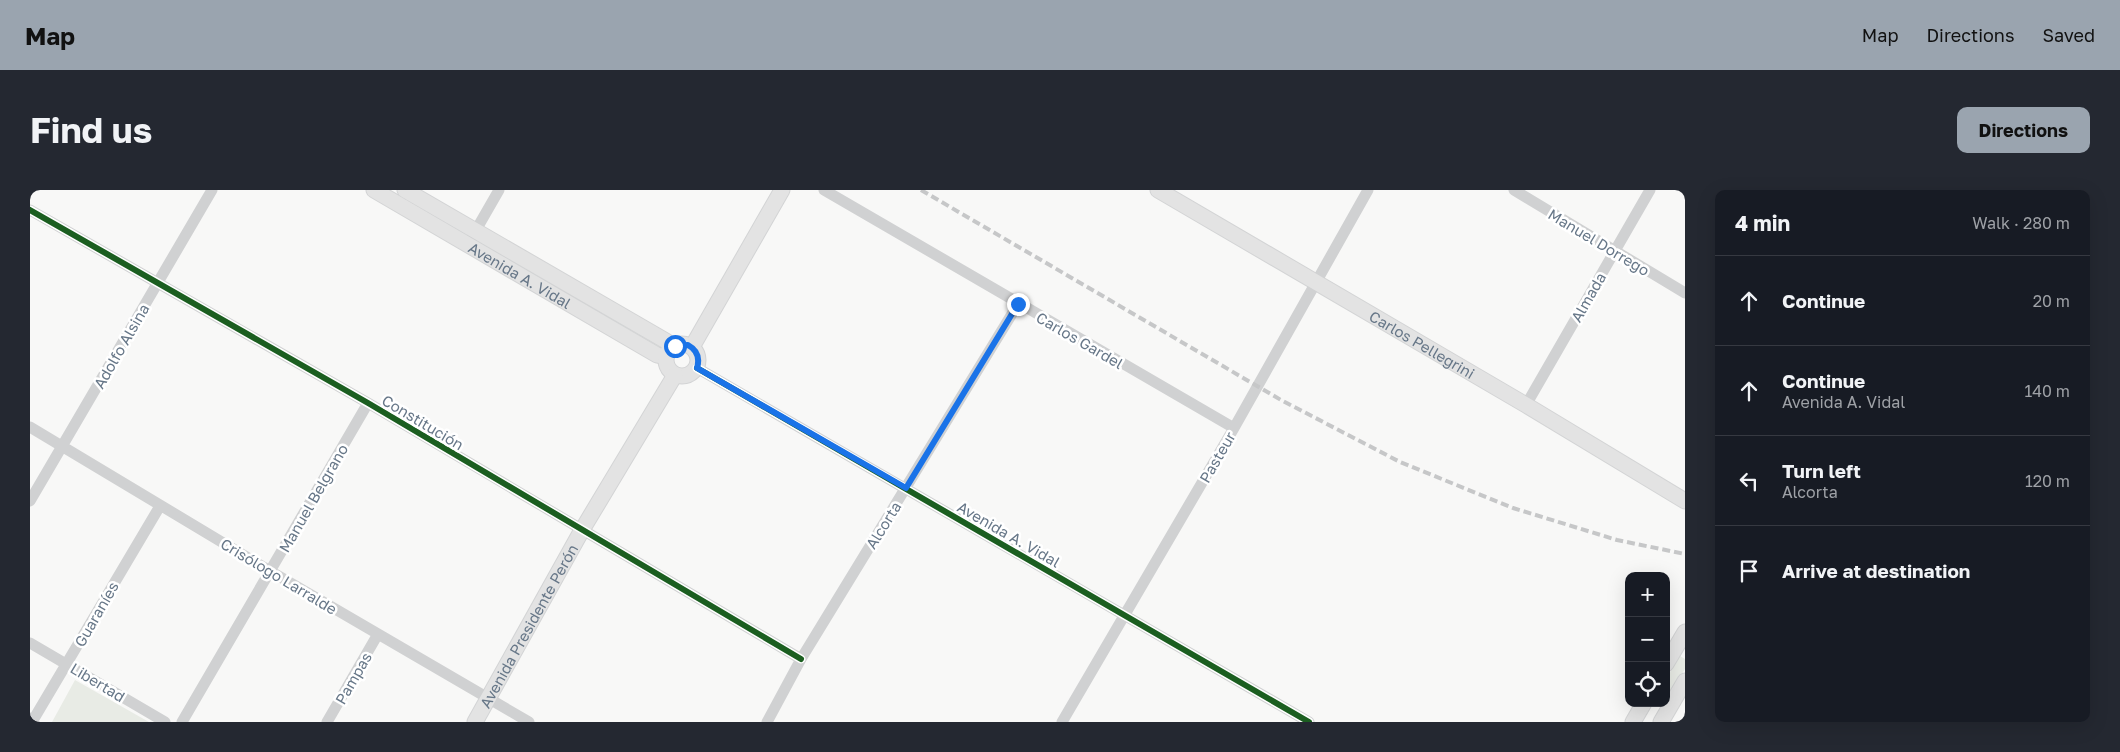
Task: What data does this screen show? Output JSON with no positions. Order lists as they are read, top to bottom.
{
  "streets": {
    "main road": ["Avenida A. Vidal", "Carlos Pellegrini", "Avenida Presidente Perón"],
    "street": [
      "Manuel Dorrego",
      "Almada",
      "Carlos Gardel",
      "Adolfo Alsina",
      "Constitución",
      "Pasteur",
      "Manuel Belgrano",
      "Alcorta",
      "Crisólogo Larralde",
      "Guaraníes",
      "Pampas",
      "Libertad"
    ]
  },
  "crossings": [
    ["Manuel Dorrego", "Almada"],
    ["Avenida A. Vidal", "Pasteur"],
    ["Avenida A. Vidal", "Alcorta"],
    ["Avenida A. Vidal", "Avenida Presidente Perón"],
    ["Almada", "Carlos Pellegrini"],
    ["Carlos Gardel", "Pasteur"],
    ["Carlos Gardel", "Alcorta"],
    ["Carlos Pellegrini", "Pasteur"],
    ["Adolfo Alsina", "Constitución"],
    ["Adolfo Alsina", "Crisólogo Larralde"],
    ["Constitución", "Manuel Belgrano"],
    ["Constitución", "Alcorta"],
    ["Constitución", "Avenida Presidente Perón"],
    ["Manuel Belgrano", "Crisólogo Larralde"],
    ["Crisólogo Larralde", "Guaraníes"],
    ["Crisólogo Larralde", "Avenida Presidente Perón"],
    ["Crisólogo Larralde", "Pampas"],
    ["Guaraníes", "Libertad"]
  ],
  "page": {
    "header": "Map",
    "nav": ["Map", "Directions", "Saved"],
    "buttons": "Directions",
    "title": "Find us",
    "heading": ["4 min", "Walk · 280 m"],
    "list": [
      ["Continue", "20 m"],
      ["Continue", "Avenida A. Vidal", "140 m"],
      ["Turn left", "Alcorta", "120 m"],
      "Arrive at destination"
    ],
    "map_buttons": ["+", "−"]
  }
}
